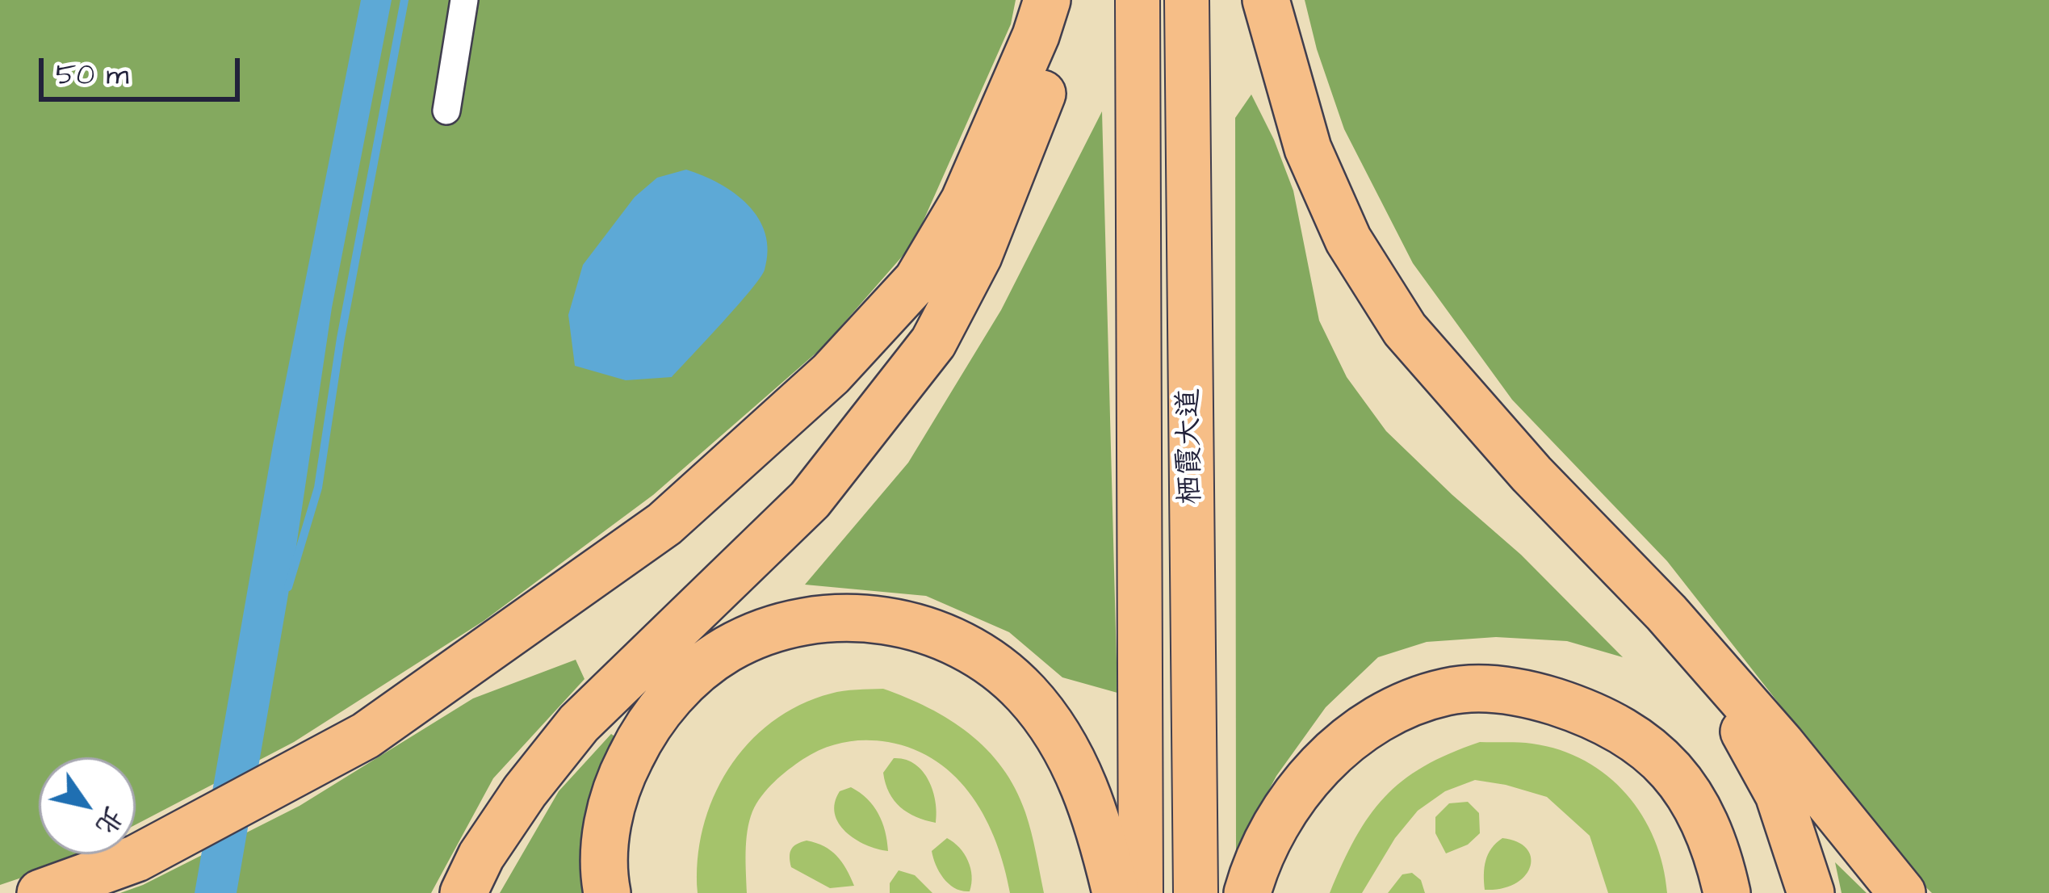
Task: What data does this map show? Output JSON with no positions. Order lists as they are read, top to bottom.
{
  "streets": {
    "highway": ["栖霞大道"]
  },
  "scale_bar": "50 m",
  "north": "bottom right"
}
